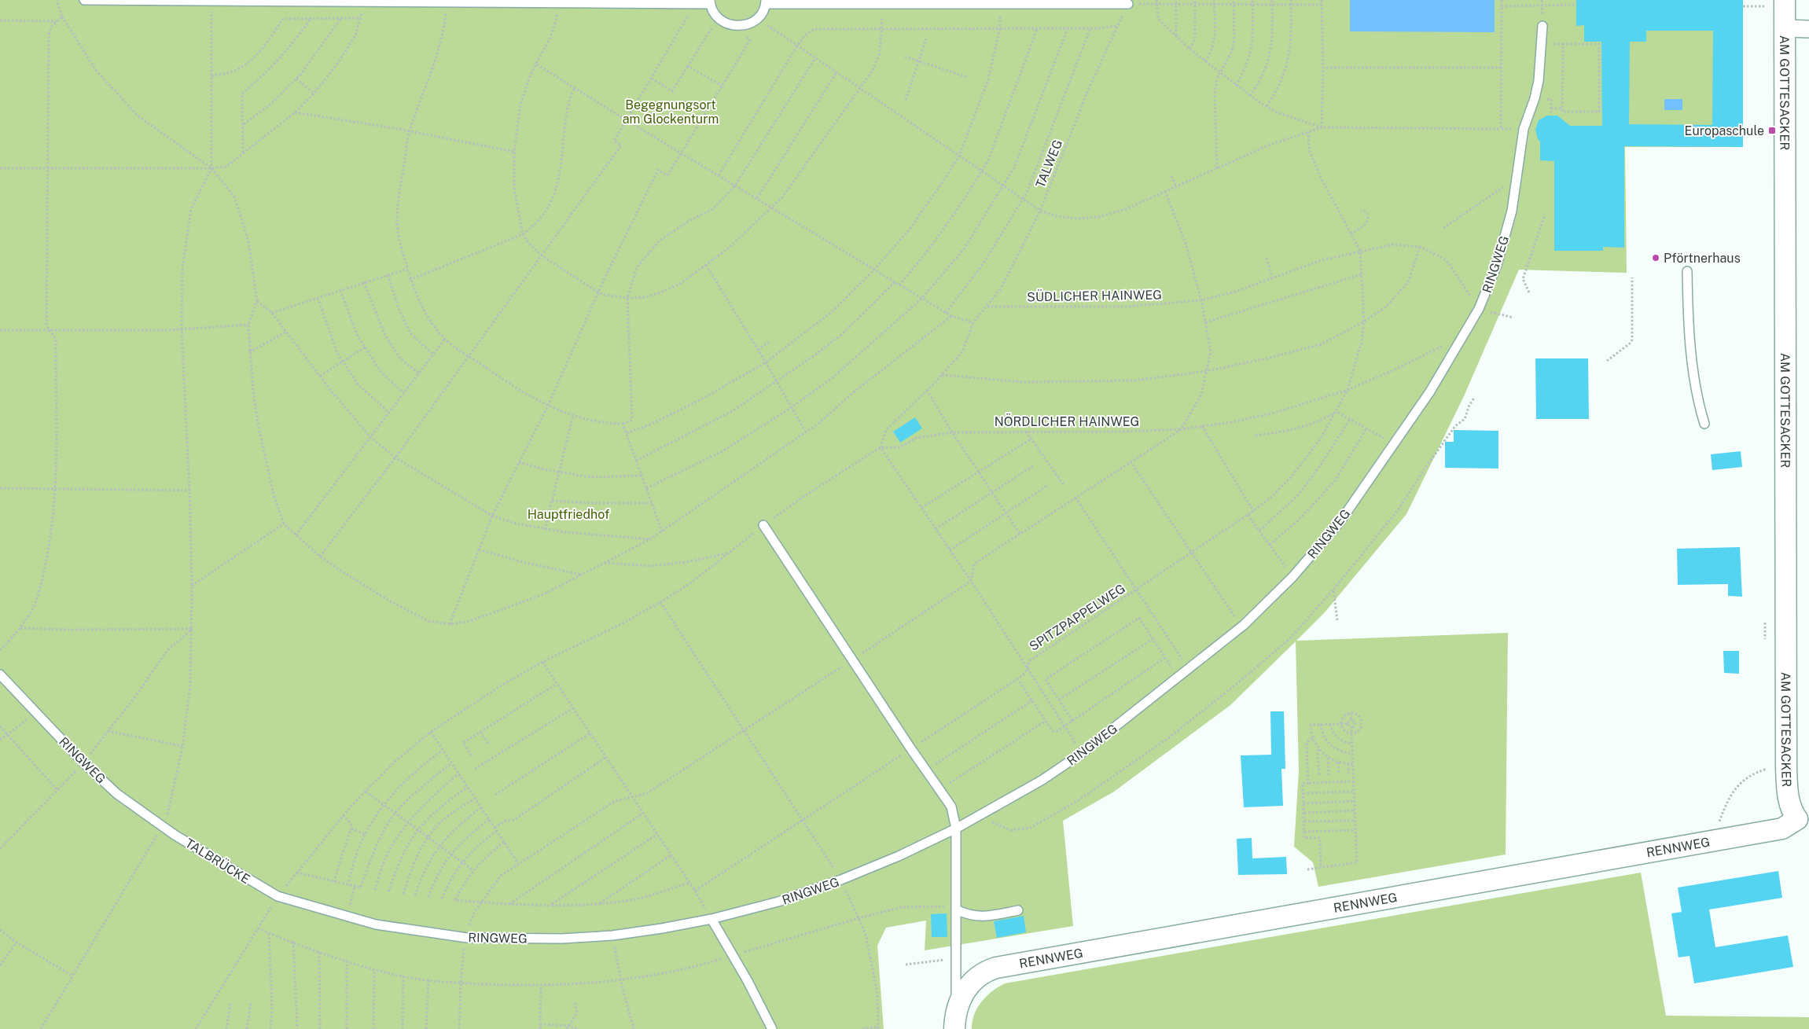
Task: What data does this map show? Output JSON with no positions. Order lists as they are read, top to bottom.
{
  "streets": {
    "street": ["AM GOTTESACKER", "RENNWEG"],
    "lane": ["RINGWEG", "TALBRÜCKE"],
    "path": [
      "TALWEG",
      "SÜDLICHER HAINWEG",
      "NÖRDLICHER HAINWEG",
      "SPITZPAPPELWEG"
    ]
  },
  "crossings": [
    ["AM GOTTESACKER", "RENNWEG"],
    ["TALWEG", "SÜDLICHER HAINWEG"],
    ["RINGWEG", "NÖRDLICHER HAINWEG"],
    ["RINGWEG", "TALBRÜCKE"],
    ["SÜDLICHER HAINWEG", "SPITZPAPPELWEG"],
    ["NÖRDLICHER HAINWEG", "SPITZPAPPELWEG"]
  ],
  "parks": ["Begegnungsort am Glockenturm", "Hauptfriedhof"],
  "places": {
    "transit": ["Europaschule"],
    "other": ["Pförtnerhaus"]
  }
}
